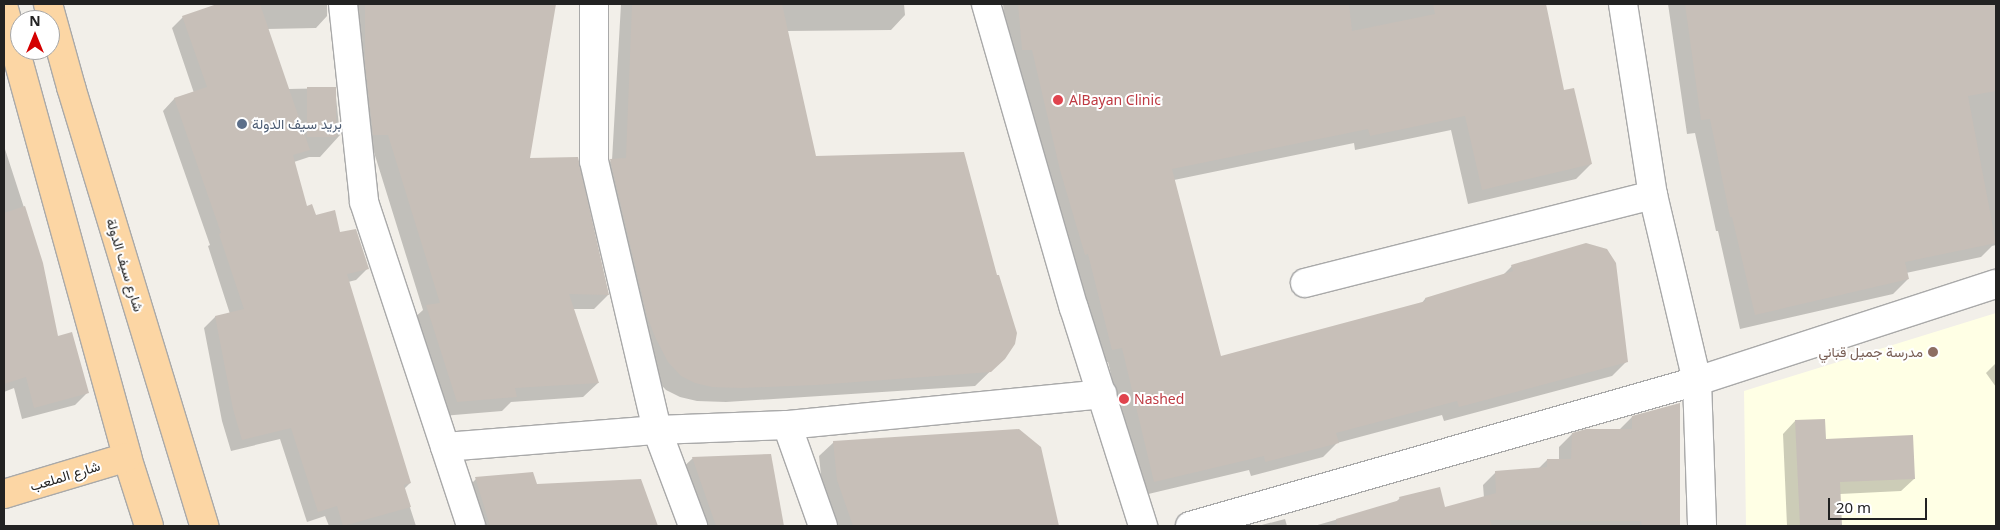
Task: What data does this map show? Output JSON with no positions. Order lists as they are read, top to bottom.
{
  "streets": {
    "main road": ["شارع سيف الدولة", "شارع الملعب"]
  },
  "places": [
    "AlBayan Clinic",
    "بريد سيف الدولة",
    "مدرسة جميل قباني",
    "Nashed"
  ],
  "scale_bar": "20 m",
  "north": "top"
}
